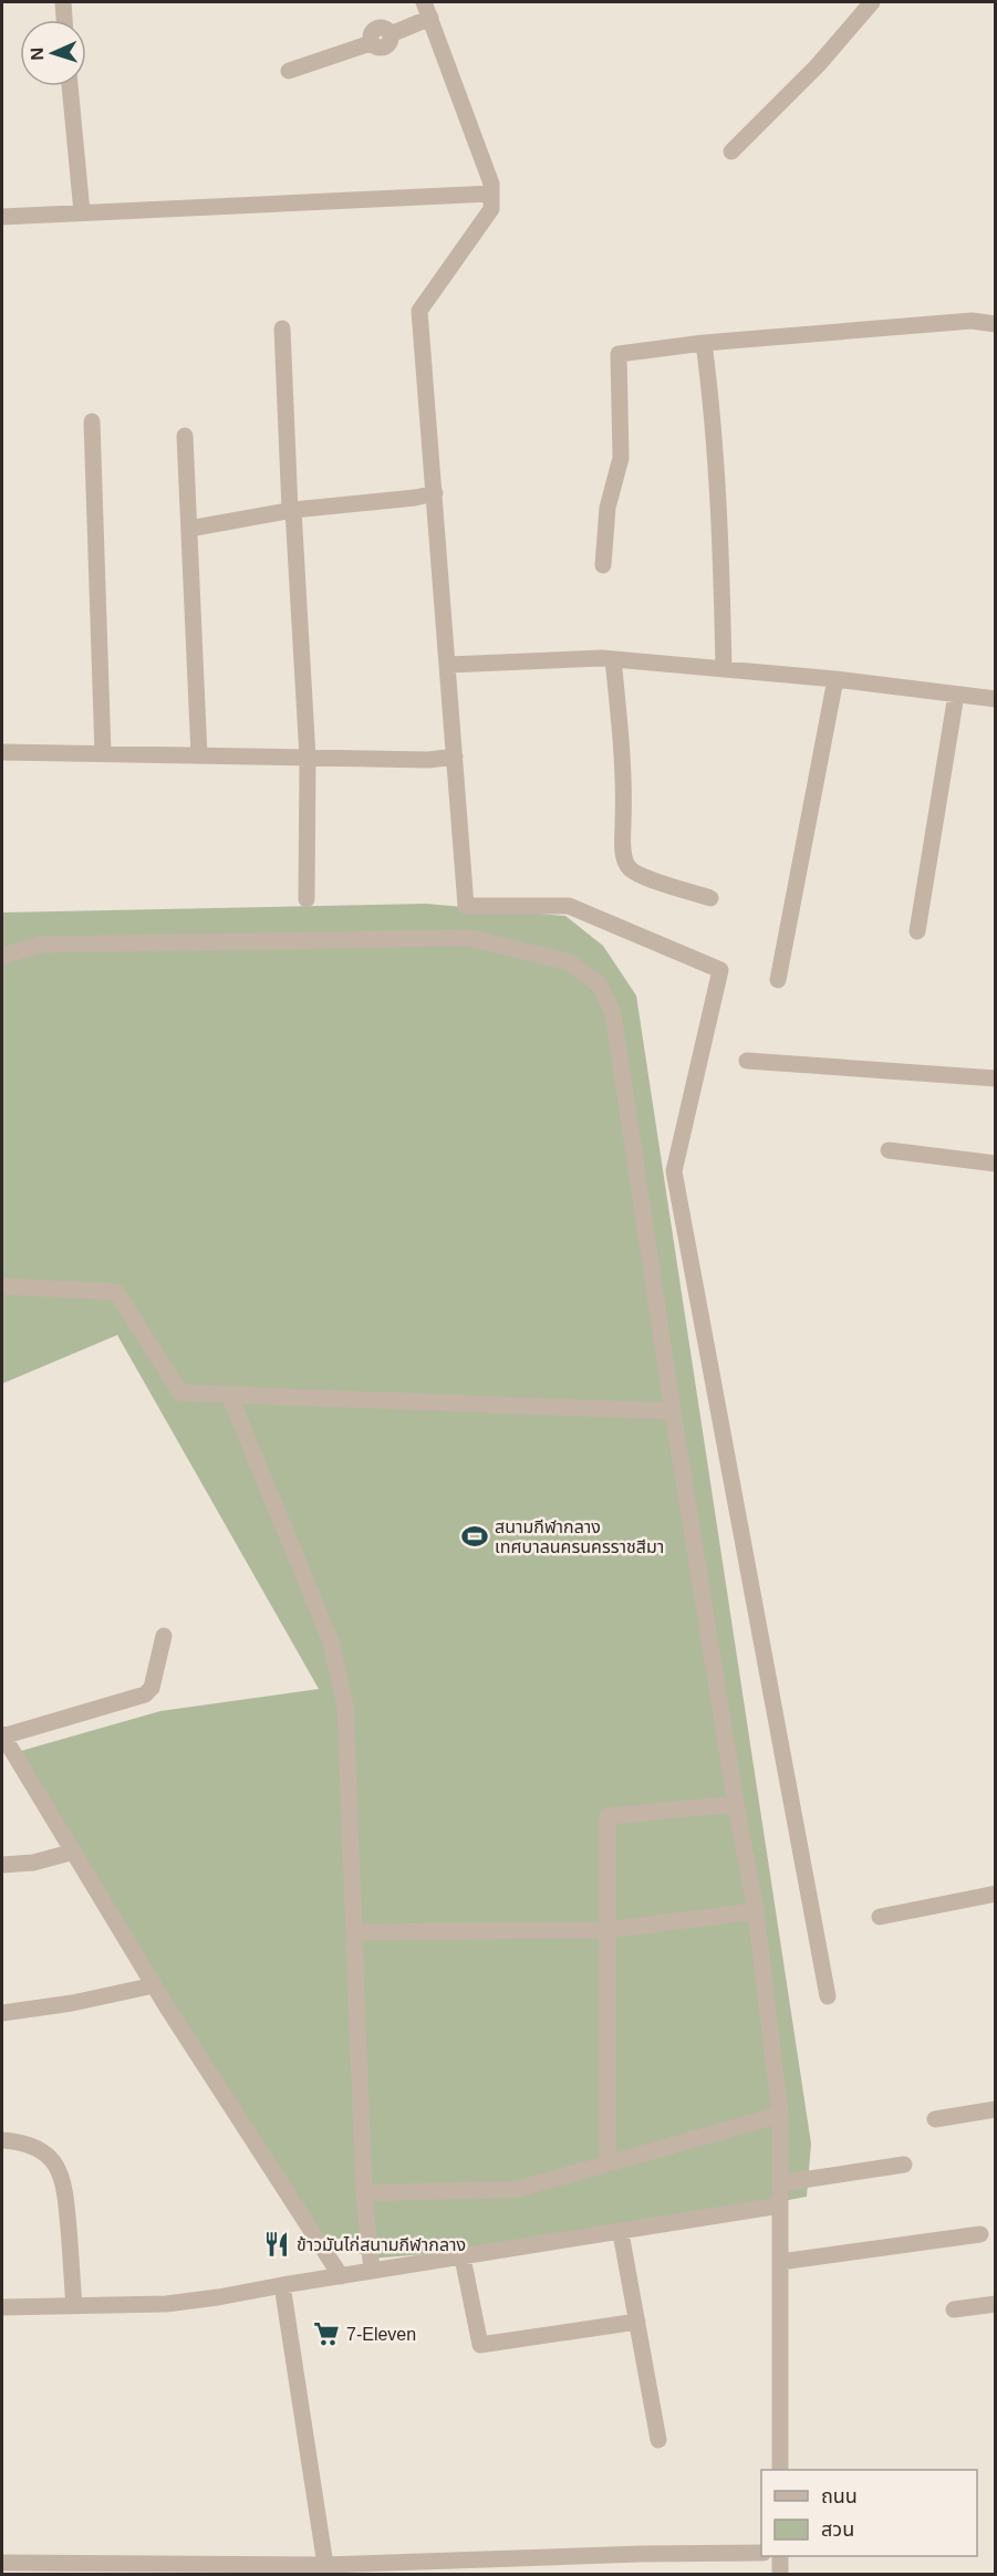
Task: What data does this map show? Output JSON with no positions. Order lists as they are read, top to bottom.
{
  "places": {
    "sports": ["สนามกีฬากลาง เทศบาลนครนครราชสีมา"],
    "restaurant": ["ข้าวมันไก่สนามกีฬากลาง"],
    "supermarket": ["7-Eleven"]
  },
  "legend": ["ถนน", "สวน"],
  "north": "left"
}
